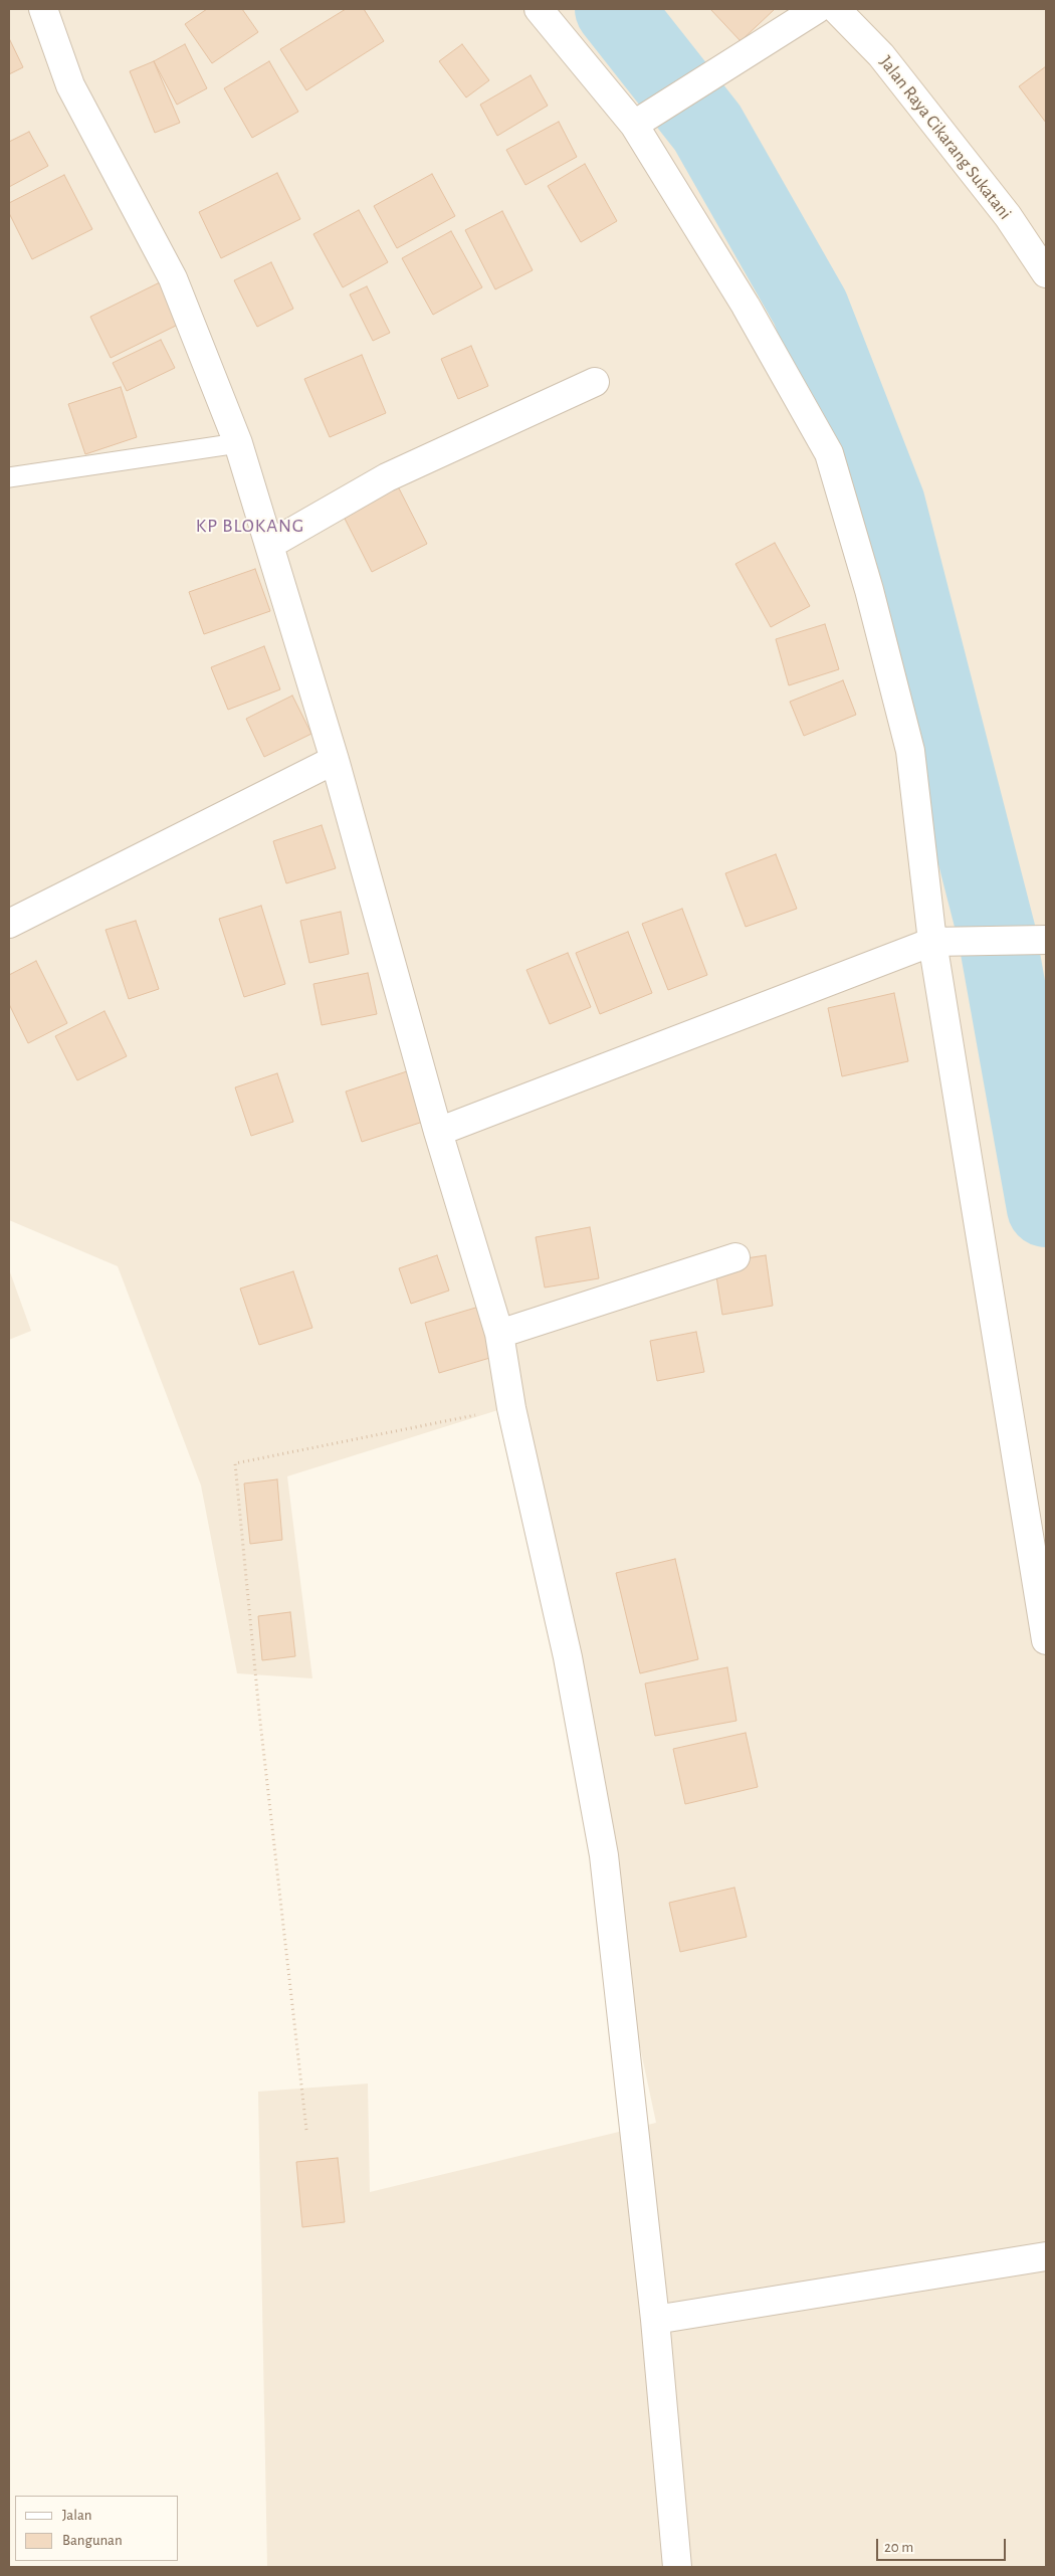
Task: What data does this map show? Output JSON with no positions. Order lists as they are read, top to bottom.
{
  "streets": {
    "street": ["Jalan Raya Cikarang Sukatani"]
  },
  "districts": ["KP BLOKANG"],
  "legend": ["Jalan", "Bangunan"],
  "scale_bar": "20 m"
}
